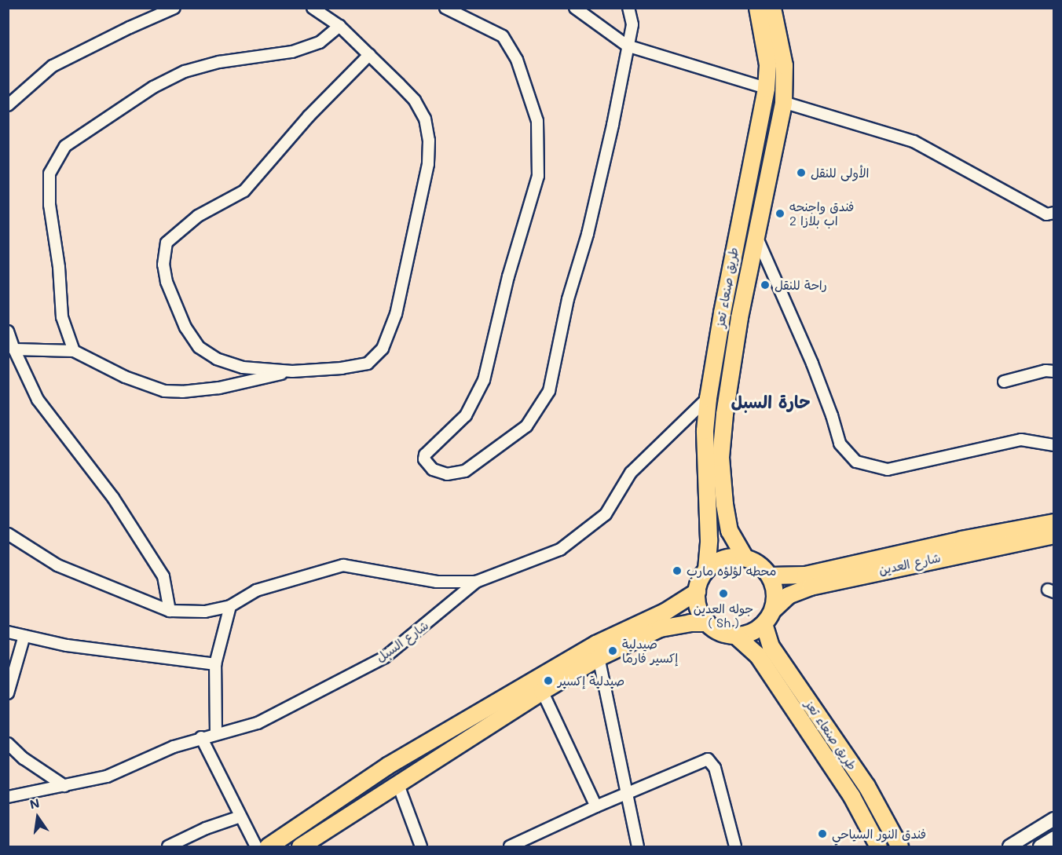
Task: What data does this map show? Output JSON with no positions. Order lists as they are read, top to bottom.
{
  "streets": {
    "main road": ["طريق صنعاء تعز", "شارع العدين"],
    "street": ["شارع السبل"]
  },
  "crossings": [
    ["طريق صنعاء تعز", "شارع العدين"],
    ["طريق صنعاء تعز", "شارع السبل"]
  ],
  "districts": ["حارة السبل"],
  "places": [
    "الأولى للنقل",
    "فندق واجنحه اب بلازا 2",
    "راحة للنقل",
    "محطه لؤلؤه مارب",
    "جوله العدين ( Sh )",
    "صيدلية إكسير فارما",
    "صيدلية إكسير",
    "فندق النور السياحي"
  ],
  "north": "top"
}
